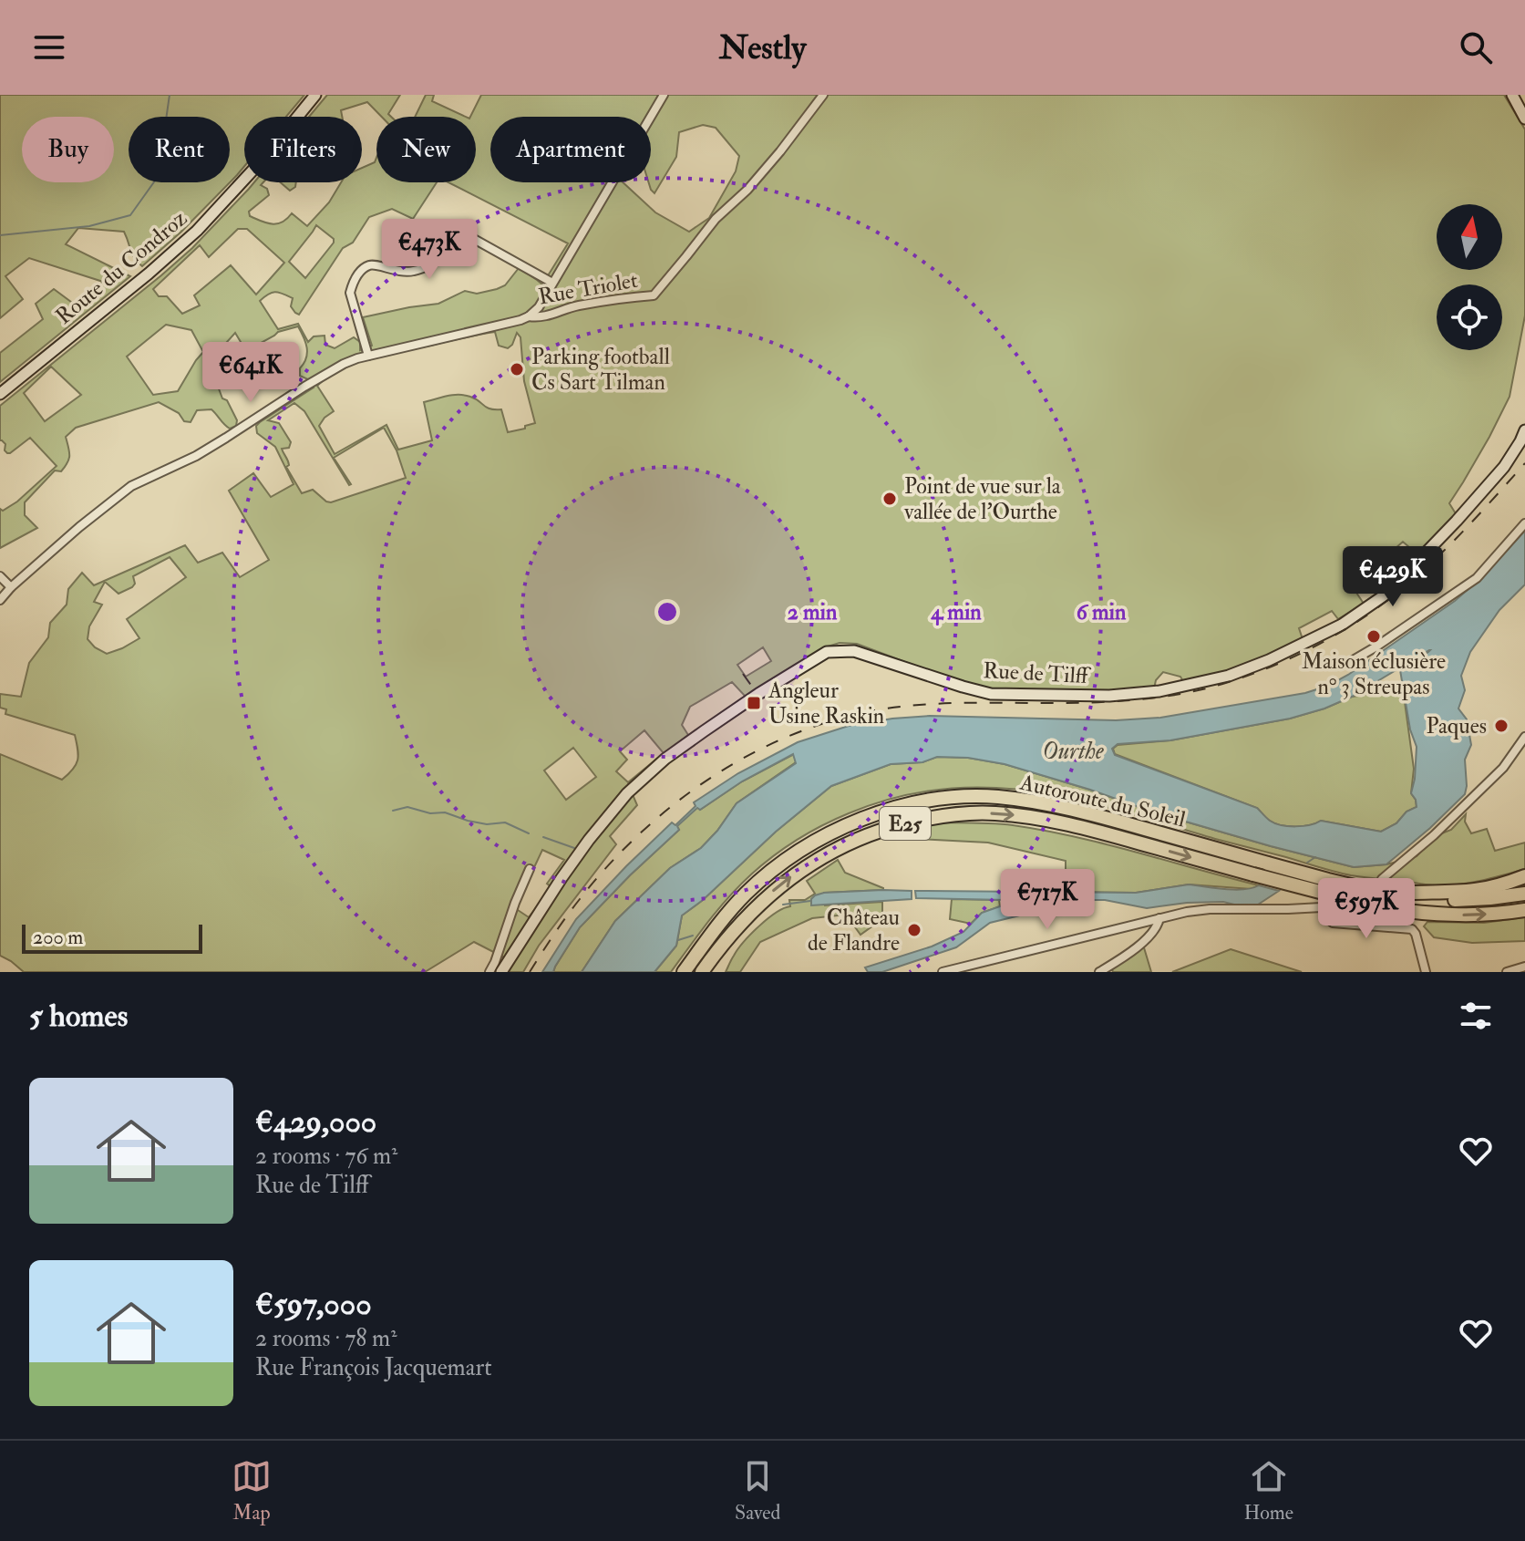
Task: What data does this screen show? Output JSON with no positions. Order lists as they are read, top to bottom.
{
  "streets": {
    "highway": ["Autoroute du Soleil", "E25"],
    "main road": ["Route du Condroz", "Rue de Tilff"],
    "street": ["Rue Triolet"]
  },
  "water": ["Ourthe"],
  "places": {
    "other": [
      "Parking football Cs Sart Tilman",
      "Point de vue sur la vallée de l'Ourthe",
      "Maison éclusière n° 3 Streupas",
      "Paques",
      "Château de Flandre"
    ],
    "transit": ["Angleur Usine Raskin"]
  },
  "scale_bar": "200 m",
  "north": "top",
  "page": {
    "header": "Nestly",
    "chip": [
      "Buy",
      "Rent",
      "Filters",
      "New",
      "Apartment"
    ],
    "price": [
      "€473K",
      "€641K",
      "€429K",
      "€717K",
      "€597K"
    ],
    "scale": "200 m",
    "heading": "5 homes",
    "list": [
      {
        "name": "€429,000",
        "note": "2 rooms · 76 m² · Rue de Tilff"
      },
      {
        "name": "€597,000",
        "note": "2 rooms · 78 m² · Rue François Jacquemart"
      }
    ],
    "tabs": ["Map", "Saved", "Home"]
  },
  "rings": ["2 min", "4 min", "6 min"]
}
